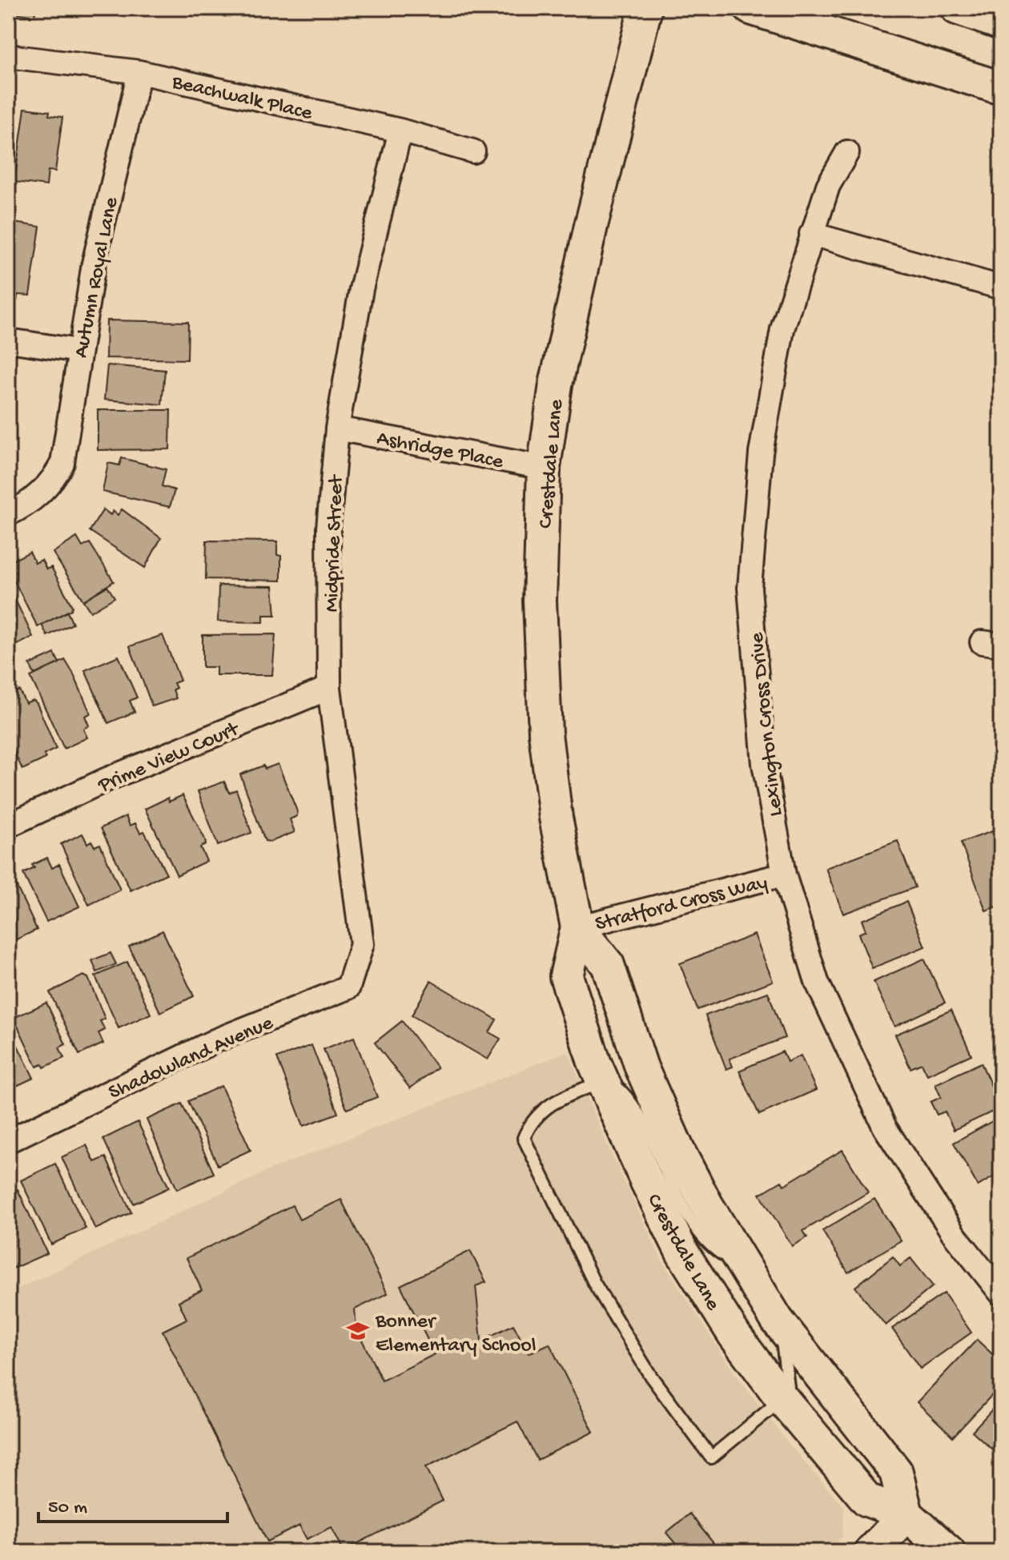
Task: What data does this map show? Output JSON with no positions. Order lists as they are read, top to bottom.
{
  "streets": {
    "street": [
      "Beachwalk Place",
      "Autumn Royal Lane",
      "Ashridge Place",
      "Crestdale Lane",
      "Midpride Street",
      "Lexington Cross Drive",
      "Prime View Court",
      "Stratford Cross Way",
      "Shadowland Avenue"
    ]
  },
  "crossings": [
    ["Beachwalk Place", "Autumn Royal Lane"],
    ["Beachwalk Place", "Midpride Street"],
    ["Ashridge Place", "Crestdale Lane"],
    ["Ashridge Place", "Midpride Street"],
    ["Crestdale Lane", "Stratford Cross Way"],
    ["Midpride Street", "Prime View Court"],
    ["Midpride Street", "Shadowland Avenue"],
    ["Lexington Cross Drive", "Stratford Cross Way"]
  ],
  "places": {
    "school or university": ["Bonner Elementary School"]
  },
  "scale_bar": "50 m"
}
